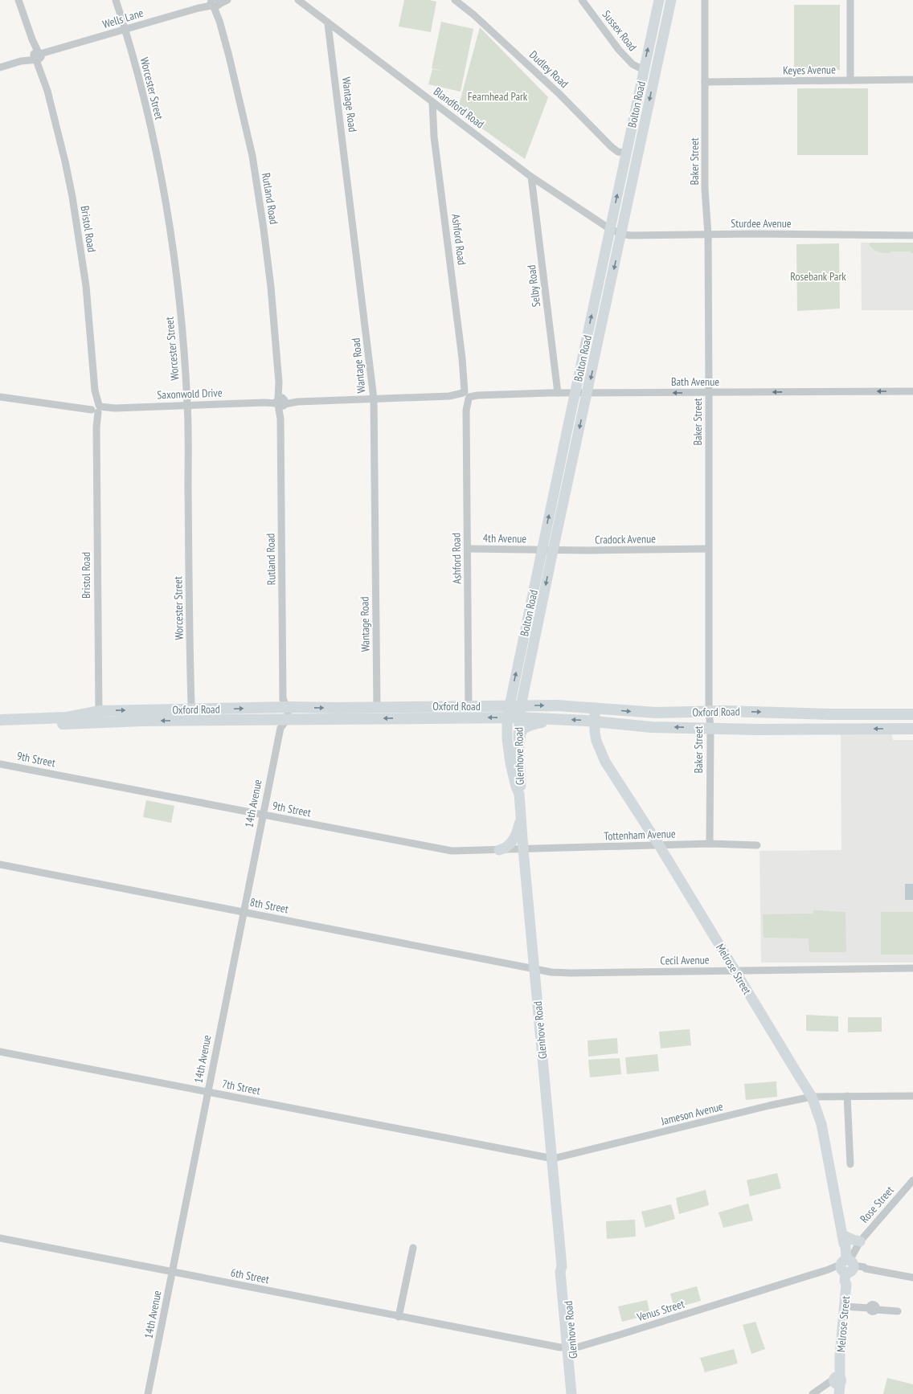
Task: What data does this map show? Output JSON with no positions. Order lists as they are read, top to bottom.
{
  "streets": {
    "main road": [
      "Bolton Road",
      "Oxford Road",
      "Glenhove Road",
      "Melrose Street"
    ],
    "street": [
      "Wells Lane",
      "Sussex Road",
      "Dudley Road",
      "Keyes Avenue",
      "Worcester Street",
      "Wantage Road",
      "Blandford Road",
      "Baker Street",
      "Rutland Road",
      "Sturdee Avenue",
      "Bristol Road",
      "Ashford Road",
      "Selby Road",
      "Bath Avenue",
      "Saxonwold Drive",
      "4th Avenue",
      "Cradock Avenue",
      "9th Street",
      "14th Avenue",
      "Tottenham Avenue",
      "8th Street",
      "Cecil Avenue",
      "7th Street",
      "Jameson Avenue",
      "Rose Street",
      "6th Street",
      "Venus Street"
    ]
  },
  "crossings": [
    ["Wells Lane", "Worcester Street"],
    ["Wells Lane", "Rutland Road"],
    ["Wells Lane", "Bristol Road"],
    ["Sussex Road", "Bolton Road"],
    ["Dudley Road", "Bolton Road"],
    ["Keyes Avenue", "Baker Street"],
    ["Worcester Street", "Saxonwold Drive"],
    ["Worcester Street", "Oxford Road"],
    ["Wantage Road", "Blandford Road"],
    ["Wantage Road", "Saxonwold Drive"],
    ["Wantage Road", "Oxford Road"],
    ["Bolton Road", "Blandford Road"],
    ["Bolton Road", "Sturdee Avenue"],
    ["Bolton Road", "Bath Avenue"],
    ["Bolton Road", "4th Avenue"],
    ["Bolton Road", "Cradock Avenue"],
    ["Bolton Road", "Oxford Road"],
    ["Bolton Road", "Glenhove Road"],
    ["Blandford Road", "Sturdee Avenue"],
    ["Blandford Road", "Ashford Road"],
    ["Blandford Road", "Selby Road"],
    ["Baker Street", "Sturdee Avenue"],
    ["Baker Street", "Bath Avenue"],
    ["Baker Street", "Cradock Avenue"],
    ["Baker Street", "Oxford Road"],
    ["Baker Street", "Tottenham Avenue"],
    ["Rutland Road", "Saxonwold Drive"],
    ["Rutland Road", "Oxford Road"],
    ["Bristol Road", "Saxonwold Drive"],
    ["Bristol Road", "Oxford Road"],
    ["Ashford Road", "Bath Avenue"],
    ["Ashford Road", "Saxonwold Drive"],
    ["Ashford Road", "4th Avenue"],
    ["Ashford Road", "Oxford Road"],
    ["Selby Road", "Bath Avenue"],
    ["Bath Avenue", "Saxonwold Drive"],
    ["4th Avenue", "Cradock Avenue"],
    ["Oxford Road", "Glenhove Road"],
    ["Oxford Road", "14th Avenue"],
    ["Oxford Road", "Melrose Street"],
    ["Glenhove Road", "9th Street"],
    ["Glenhove Road", "Tottenham Avenue"],
    ["Glenhove Road", "8th Street"],
    ["Glenhove Road", "Cecil Avenue"],
    ["Glenhove Road", "Jameson Avenue"],
    ["Glenhove Road", "Venus Street"],
    ["9th Street", "14th Avenue"],
    ["9th Street", "Tottenham Avenue"],
    ["14th Avenue", "8th Street"],
    ["14th Avenue", "7th Street"],
    ["14th Avenue", "6th Street"],
    ["Tottenham Avenue", "Melrose Street"],
    ["8th Street", "Cecil Avenue"],
    ["Cecil Avenue", "Melrose Street"],
    ["Melrose Street", "Jameson Avenue"],
    ["Melrose Street", "Rose Street"],
    ["Melrose Street", "Venus Street"],
    ["7th Street", "Jameson Avenue"],
    ["Rose Street", "Venus Street"],
    ["6th Street", "Venus Street"]
  ],
  "one_way": ["Bath Avenue"],
  "parks": ["Fearnhead Park", "Rosebank Park"]
}
